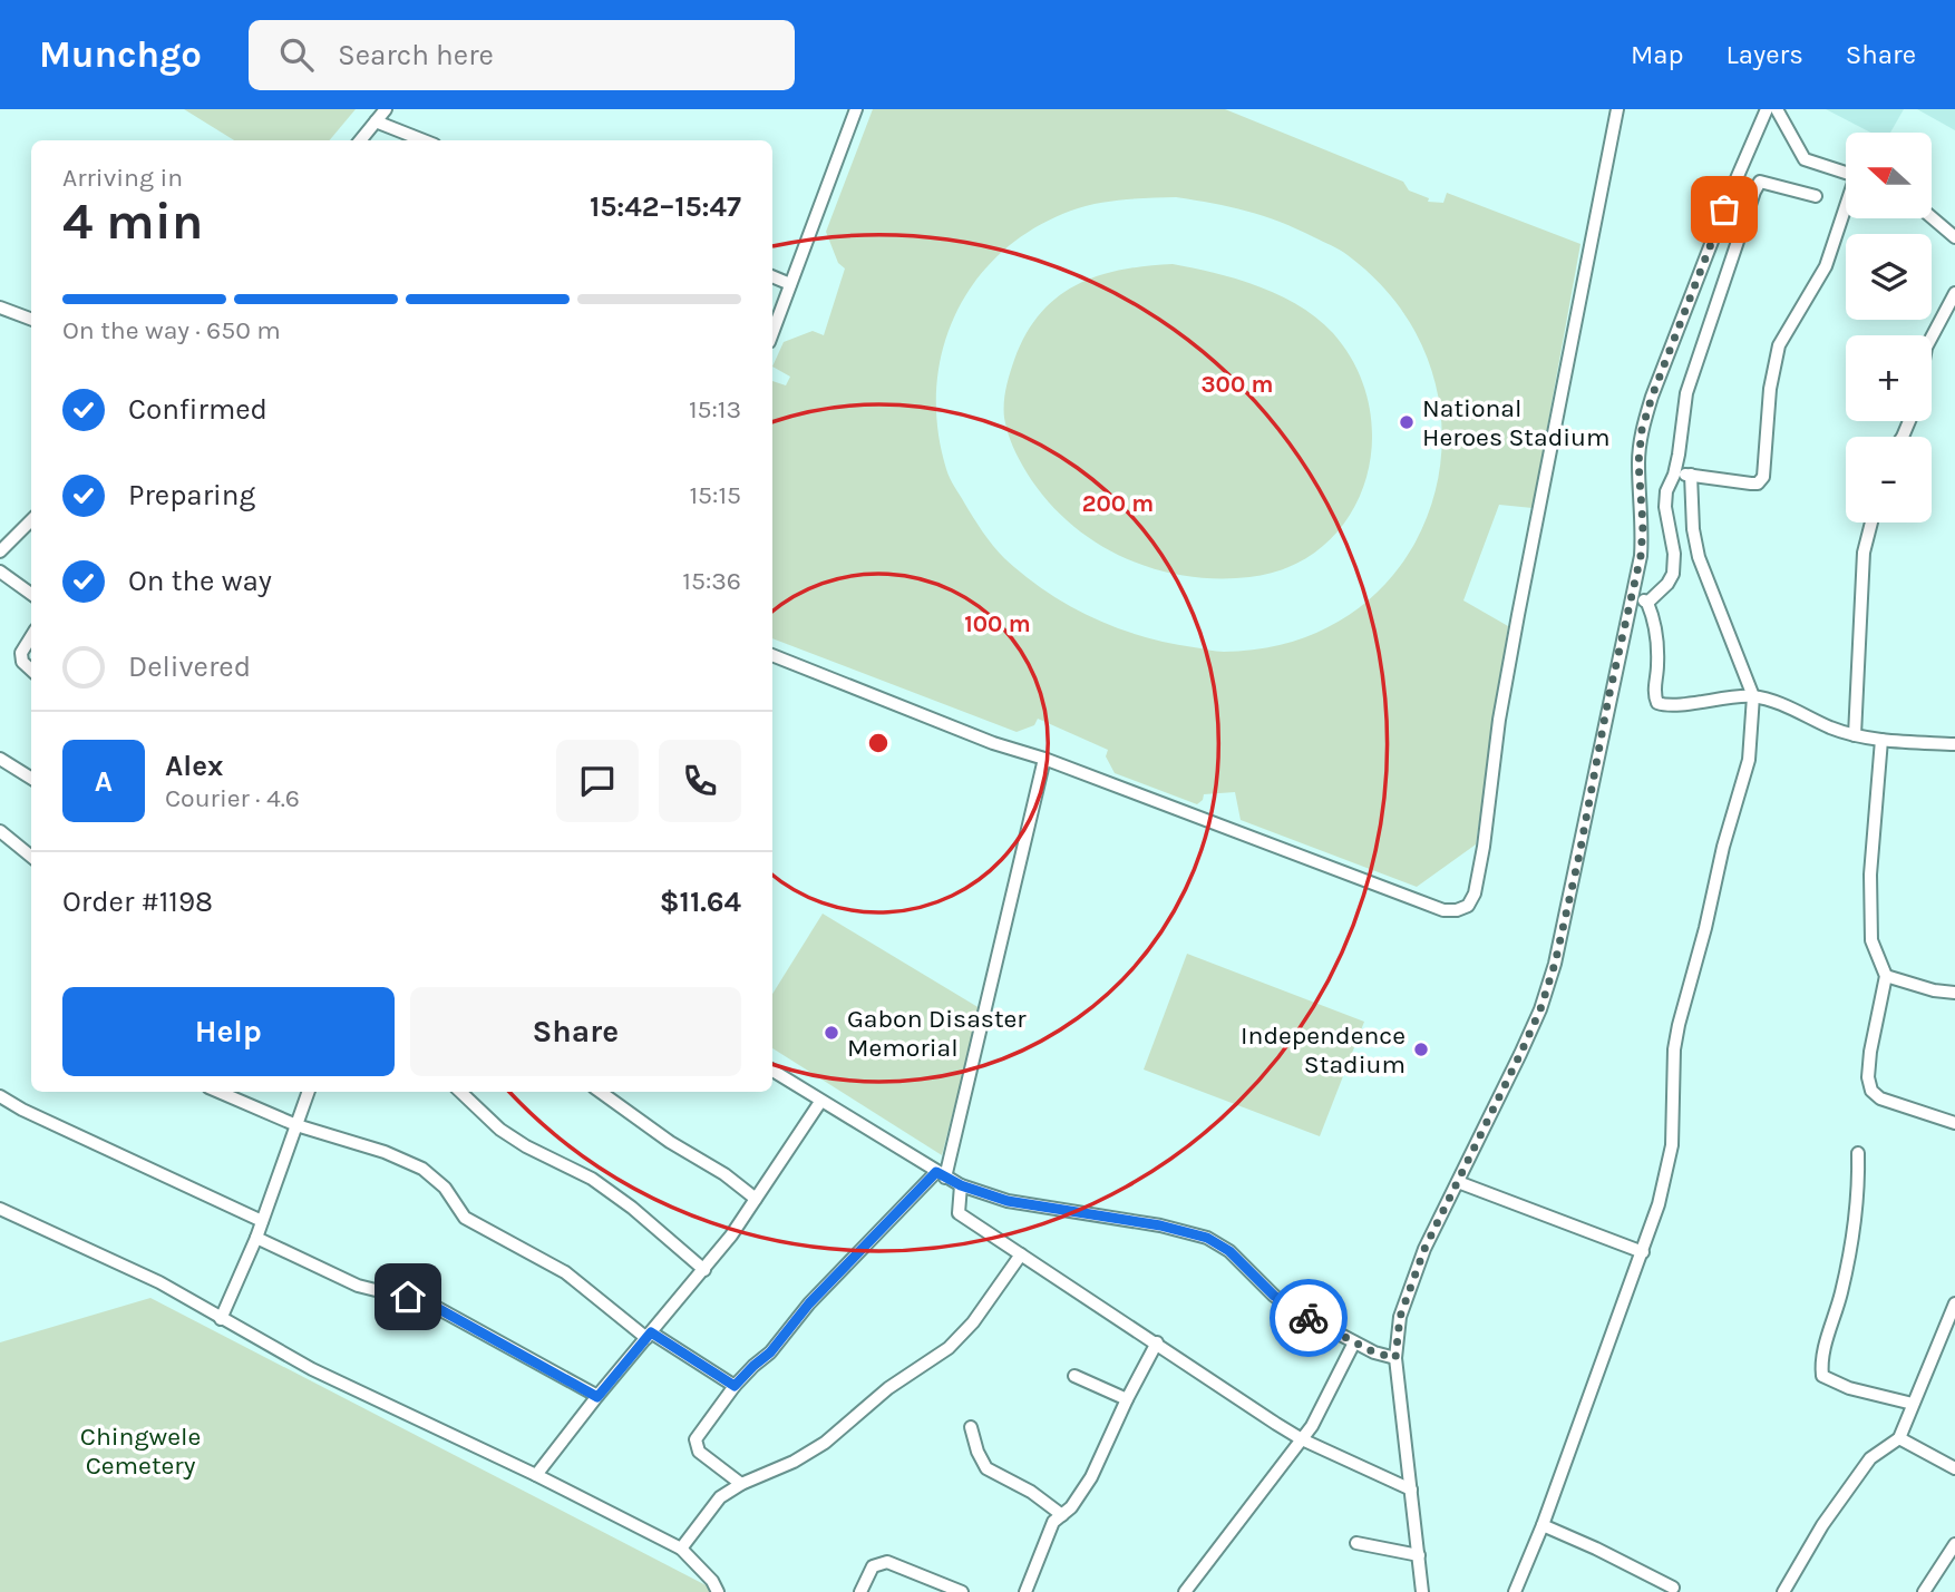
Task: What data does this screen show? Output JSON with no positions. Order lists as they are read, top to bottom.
{
  "parks": ["Chingwele Cemetery"],
  "places": ["National Heroes Stadium", "Gabon Disaster Memorial", "Independence Stadium"],
  "north": "left",
  "page": {
    "header": "Munchgo",
    "search": "Search here",
    "nav": ["Map", "Layers", "Share"],
    "map_buttons": ["+", "−"],
    "heading": ["4 min", "Arriving in", "15:42–15:47"],
    "panel": [
      "Alex",
      "Courier · 4.6",
      "Order #1198",
      "$11.64"
    ],
    "bar": "On the way · 650 m",
    "list": [
      ["Confirmed", "15:13"],
      ["Preparing", "15:15"],
      ["On the way", "15:36"],
      "Delivered"
    ],
    "round": "A",
    "buttons": ["Help", "Share"]
  },
  "rings": ["300 m", "200 m", "100 m"]
}
